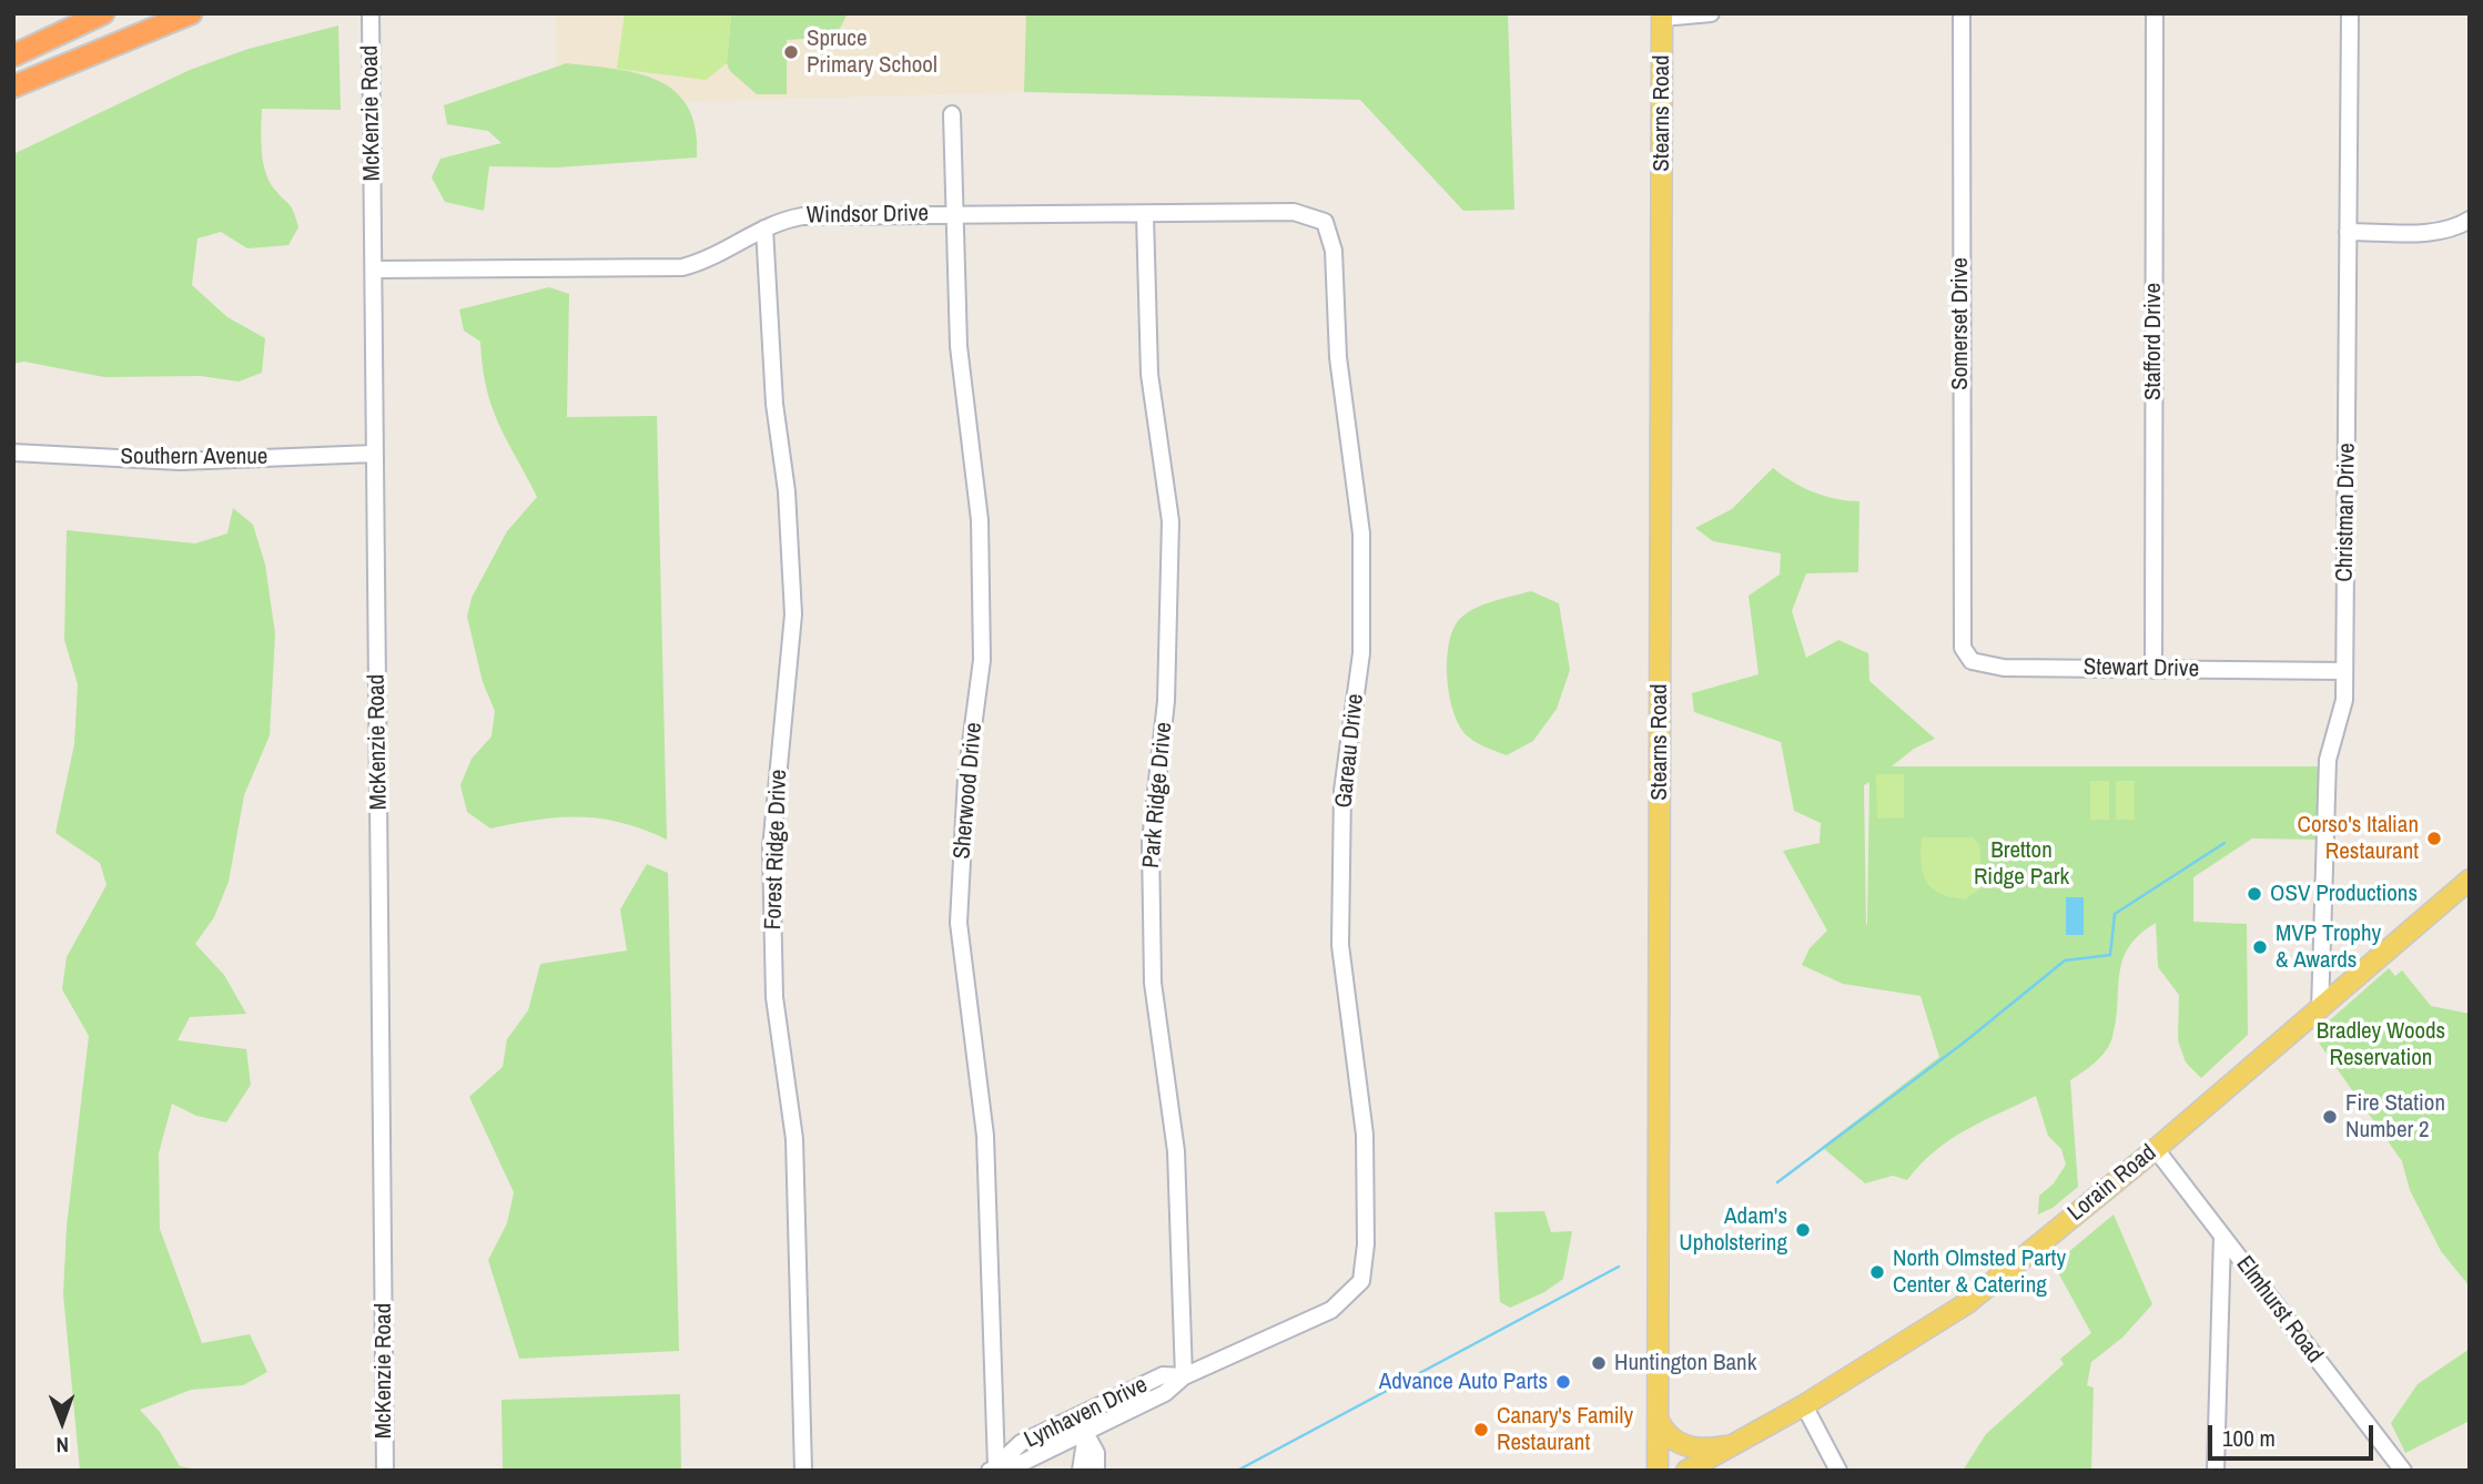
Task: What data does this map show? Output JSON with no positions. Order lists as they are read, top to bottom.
{
  "streets": {
    "main road": ["Stearns Road", "Lorain Road"],
    "street": [
      "McKenzie Road",
      "Windsor Drive",
      "Somerset Drive",
      "Stafford Drive",
      "Southern Avenue",
      "Christman Drive",
      "Stewart Drive",
      "Gareau Drive",
      "Sherwood Drive",
      "Park Ridge Drive",
      "Forest Ridge Drive",
      "Elmhurst Road",
      "Lynhaven Drive"
    ]
  },
  "crossings": [
    ["McKenzie Road", "Windsor Drive"],
    ["McKenzie Road", "Southern Avenue"],
    ["Windsor Drive", "Gareau Drive"],
    ["Windsor Drive", "Sherwood Drive"],
    ["Windsor Drive", "Park Ridge Drive"],
    ["Windsor Drive", "Forest Ridge Drive"],
    ["Somerset Drive", "Stewart Drive"],
    ["Stafford Drive", "Stewart Drive"],
    ["Christman Drive", "Stewart Drive"],
    ["Christman Drive", "Lorain Road"],
    ["Gareau Drive", "Lynhaven Drive"],
    ["Sherwood Drive", "Lynhaven Drive"],
    ["Park Ridge Drive", "Lynhaven Drive"],
    ["Lorain Road", "Elmhurst Road"]
  ],
  "parks": ["Bretton Ridge Park", "Bradley Woods Reservation"],
  "places": [
    "Spruce Primary School",
    "Corso's Italian Restaurant",
    "OSV Productions",
    "MVP Trophy & Awards",
    "Fire Station Number 2",
    "Adam's Upholstering",
    "North Olmsted Party Center & Catering",
    "Huntington Bank",
    "Advance Auto Parts",
    "Canary's Family Restaurant"
  ],
  "scale_bar": "100 m",
  "north": "bottom"
}
